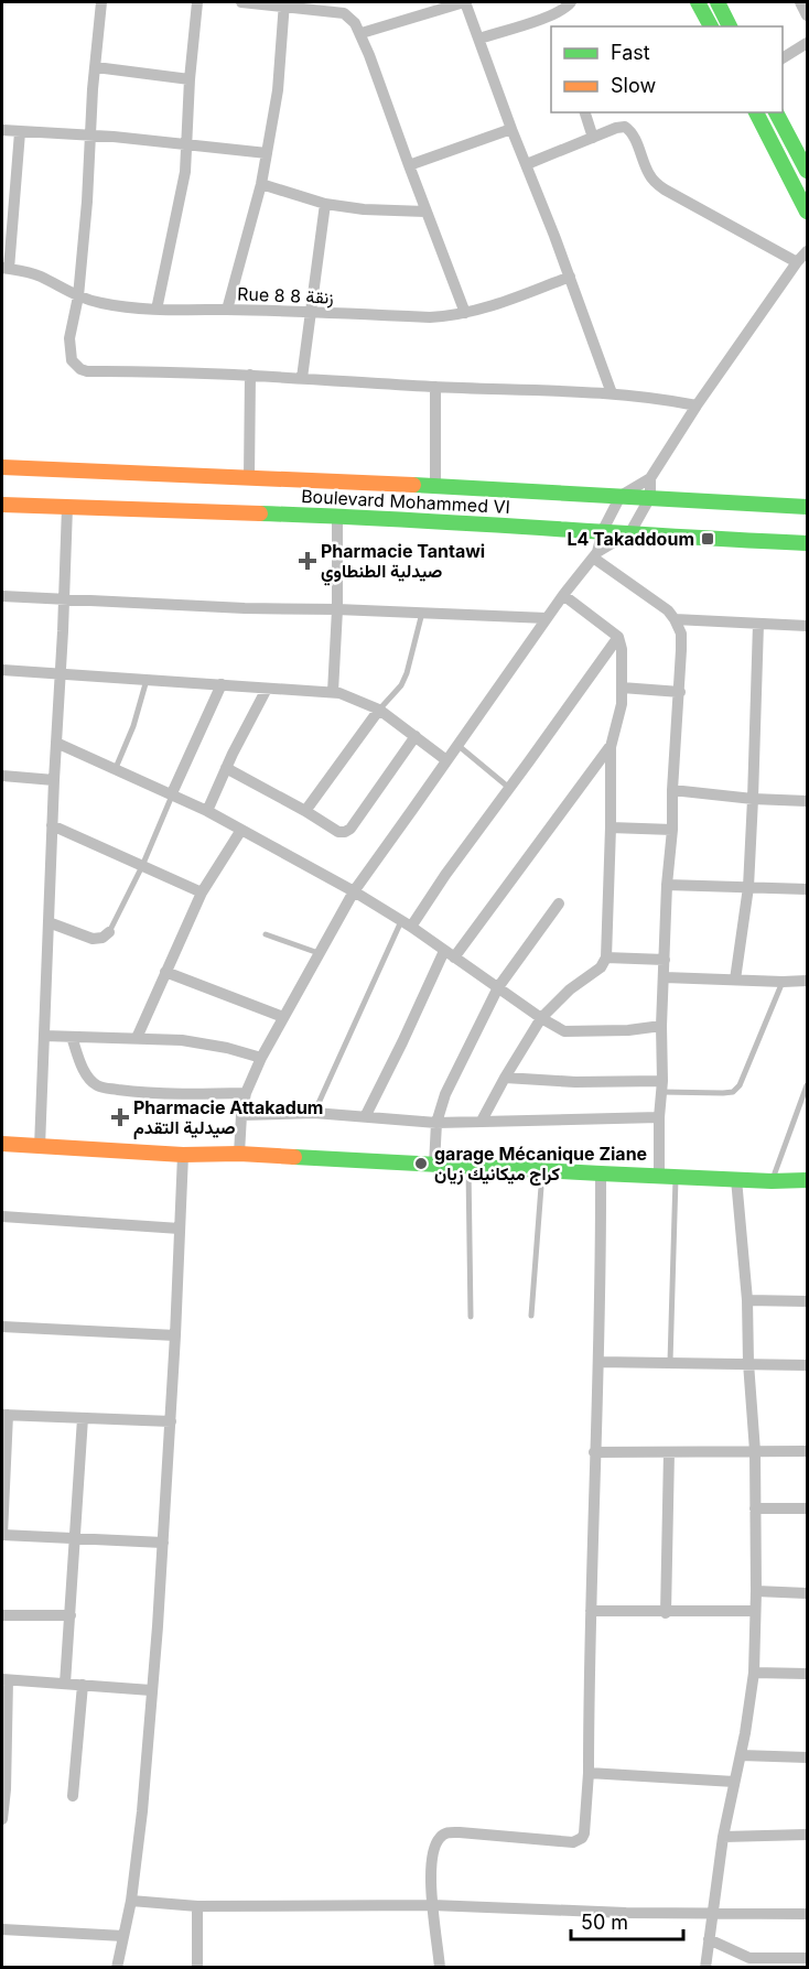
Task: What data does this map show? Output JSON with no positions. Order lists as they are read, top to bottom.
{
  "streets": {
    "main road": ["Boulevard Mohammed VI"],
    "street": ["Rue 8 8 زنقة"]
  },
  "places": {
    "transit": ["L4 Takaddoum"],
    "health": ["Pharmacie Tantawi صيدلية الطنطاوي", "Pharmacie Attakadum صيدلية التقدم"],
    "other": ["garage Mécanique Ziane كراج ميكانيك زيان"]
  },
  "legend": ["Fast", "Slow"],
  "scale_bar": "50 m"
}
